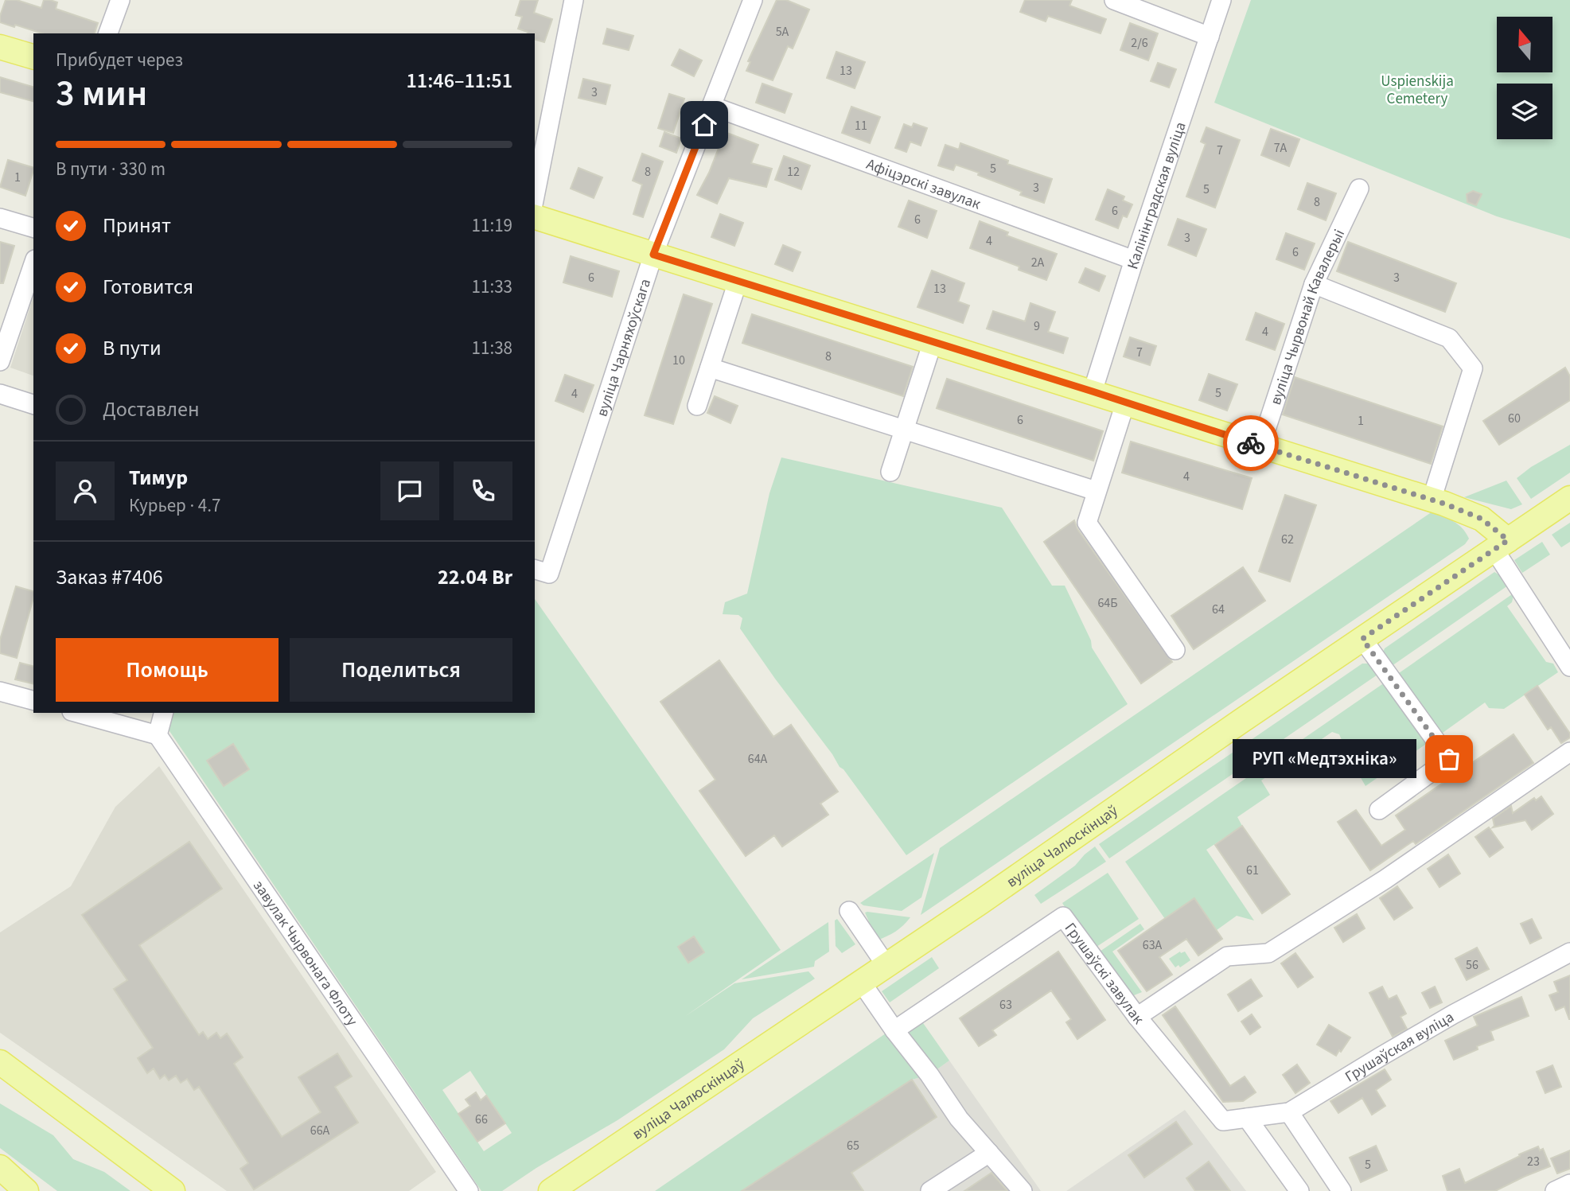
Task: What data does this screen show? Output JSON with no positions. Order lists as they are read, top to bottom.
{
  "streets": {
    "main road": ["вуліца Чалюскінцаў"],
    "street": [
      "Афіцэрскі завулак",
      "Калінінградская вуліца",
      "вуліца Чырвонай Кавалерыі",
      "вуліца Чарняхоўскага",
      "завулак Чырвонага Флоту",
      "Грушаўскі завулак",
      "Грушаўская вуліца"
    ]
  },
  "crossings": [
    ["Афіцэрскі завулак", "Калінінградская вуліца"],
    ["Афіцэрскі завулак", "вуліца Чарняхоўскага"],
    ["Грушаўскі завулак", "Грушаўская вуліца"]
  ],
  "parks": ["Uspienskija Cemetery"],
  "places": ["РУП «Медтэхніка»"],
  "house_numbers": [
    "5А",
    "2/6",
    "13",
    "3",
    "11",
    "7А",
    "7",
    "5",
    "8",
    "12",
    "1",
    "3",
    "5",
    "8",
    "6",
    "6",
    "3",
    "4",
    "6",
    "2А",
    "6",
    "3",
    "13",
    "9",
    "4",
    "7",
    "8",
    "10",
    "5",
    "4",
    "60",
    "6",
    "1",
    "4",
    "62",
    "64Б",
    "64",
    "64А",
    "61",
    "63А",
    "56",
    "63",
    "66",
    "66А",
    "65",
    "23",
    "5"
  ],
  "north": "top",
  "page": {
    "heading": ["3 мин", "Прибудет через", "11:46–11:51"],
    "panel": [
      "Тимур",
      "Курьер · 4.7",
      "Заказ #7406",
      "22.04 Br"
    ],
    "bar": "В пути · 330 m",
    "list": [
      ["Принят", "11:19"],
      ["Готовится", "11:33"],
      ["В пути", "11:38"],
      "Доставлен"
    ],
    "buttons": ["Помощь", "Поделиться"],
    "bubble": "РУП «Медтэхніка»"
  }
}
